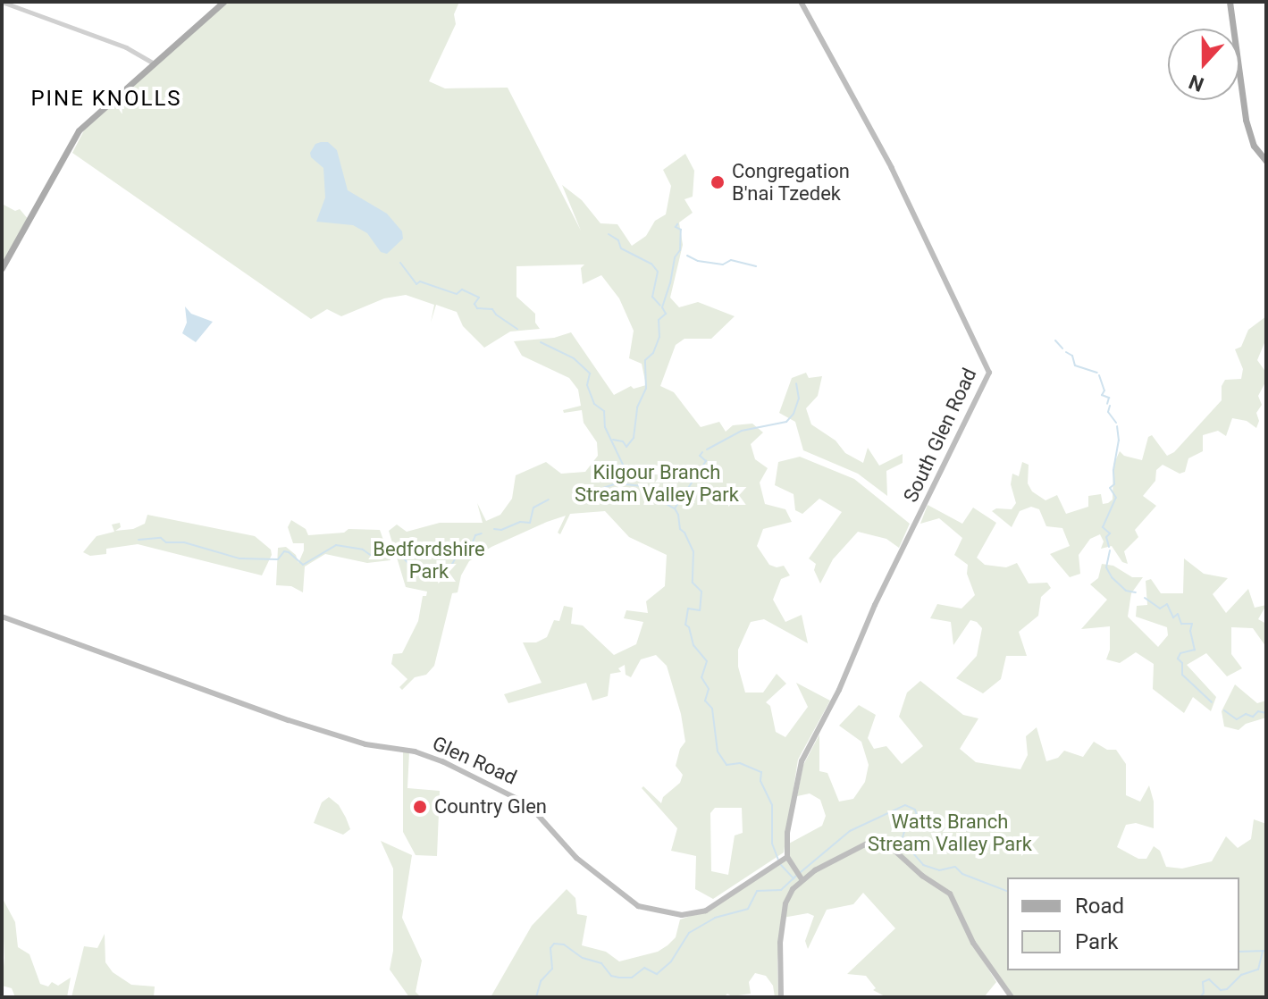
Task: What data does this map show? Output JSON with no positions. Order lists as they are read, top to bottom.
{
  "streets": {
    "main road": ["South Glen Road", "Glen Road"]
  },
  "crossings": [
    ["South Glen Road", "Glen Road"]
  ],
  "districts": ["PINE KNOLLS"],
  "parks": ["Kilgour Branch Stream Valley Park", "Bedfordshire Park", "Watts Branch Stream Valley Park"],
  "places": ["Congregation B'nai Tzedek", "Country Glen"],
  "legend": ["Road", "Park"],
  "north": "bottom"
}
